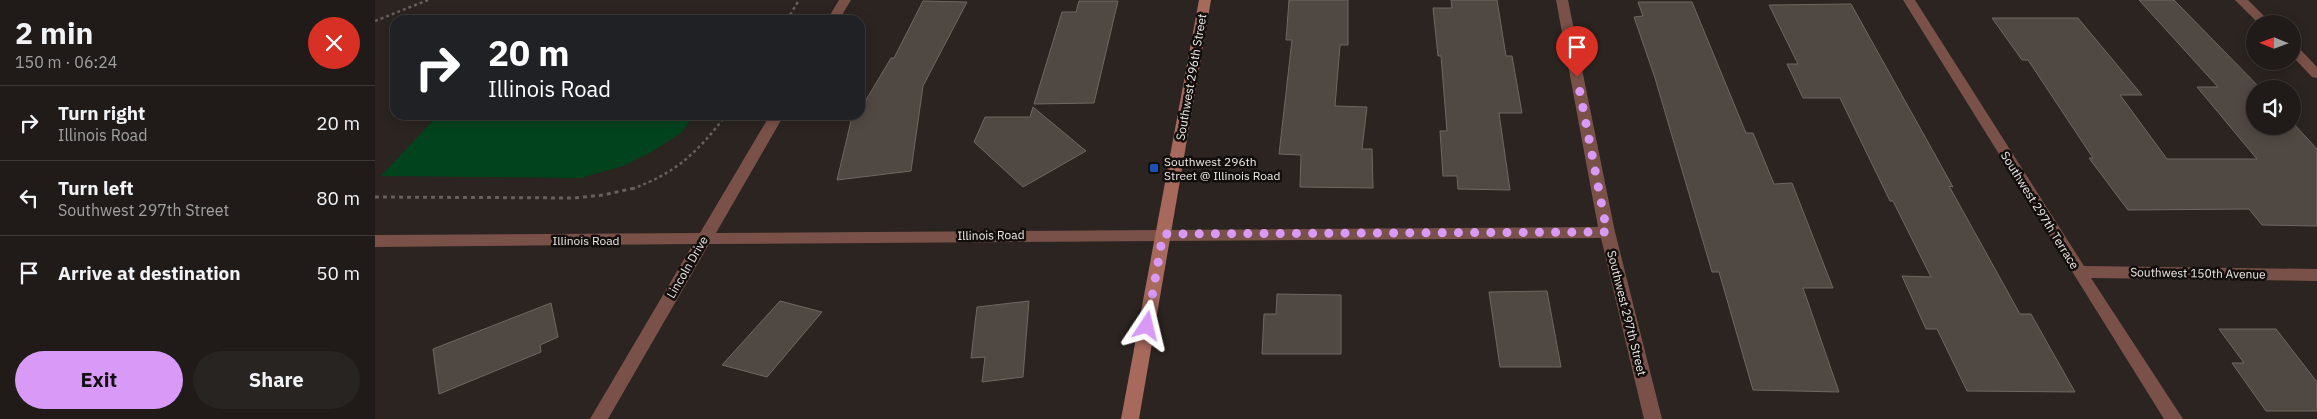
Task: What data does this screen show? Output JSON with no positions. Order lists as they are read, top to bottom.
{
  "streets": {
    "street": [
      "Southwest 296th Street",
      "Southwest 297th Terrace",
      "Illinois Road",
      "Lincoln Drive",
      "Southwest 150th Avenue",
      "Southwest 297th Street"
    ]
  },
  "crossings": [
    ["Southwest 296th Street", "Illinois Road"],
    ["Southwest 297th Terrace", "Southwest 150th Avenue"],
    ["Illinois Road", "Lincoln Drive"],
    ["Illinois Road", "Southwest 297th Street"]
  ],
  "places": {
    "transit": ["Southwest 296th Street @ Illinois Road"]
  },
  "north": "left",
  "page": {
    "heading": ["2 min", "150 m · 06:24"],
    "turn": ["20 m", "Illinois Road"],
    "list": [
      {
        "name": "Turn right",
        "note": "Illinois Road",
        "value": "20 m"
      },
      {
        "name": "Turn left",
        "note": "Southwest 297th Street",
        "value": "80 m"
      },
      {
        "name": "Arrive at destination",
        "value": "50 m"
      }
    ],
    "buttons": ["Exit", "Share"]
  }
}
